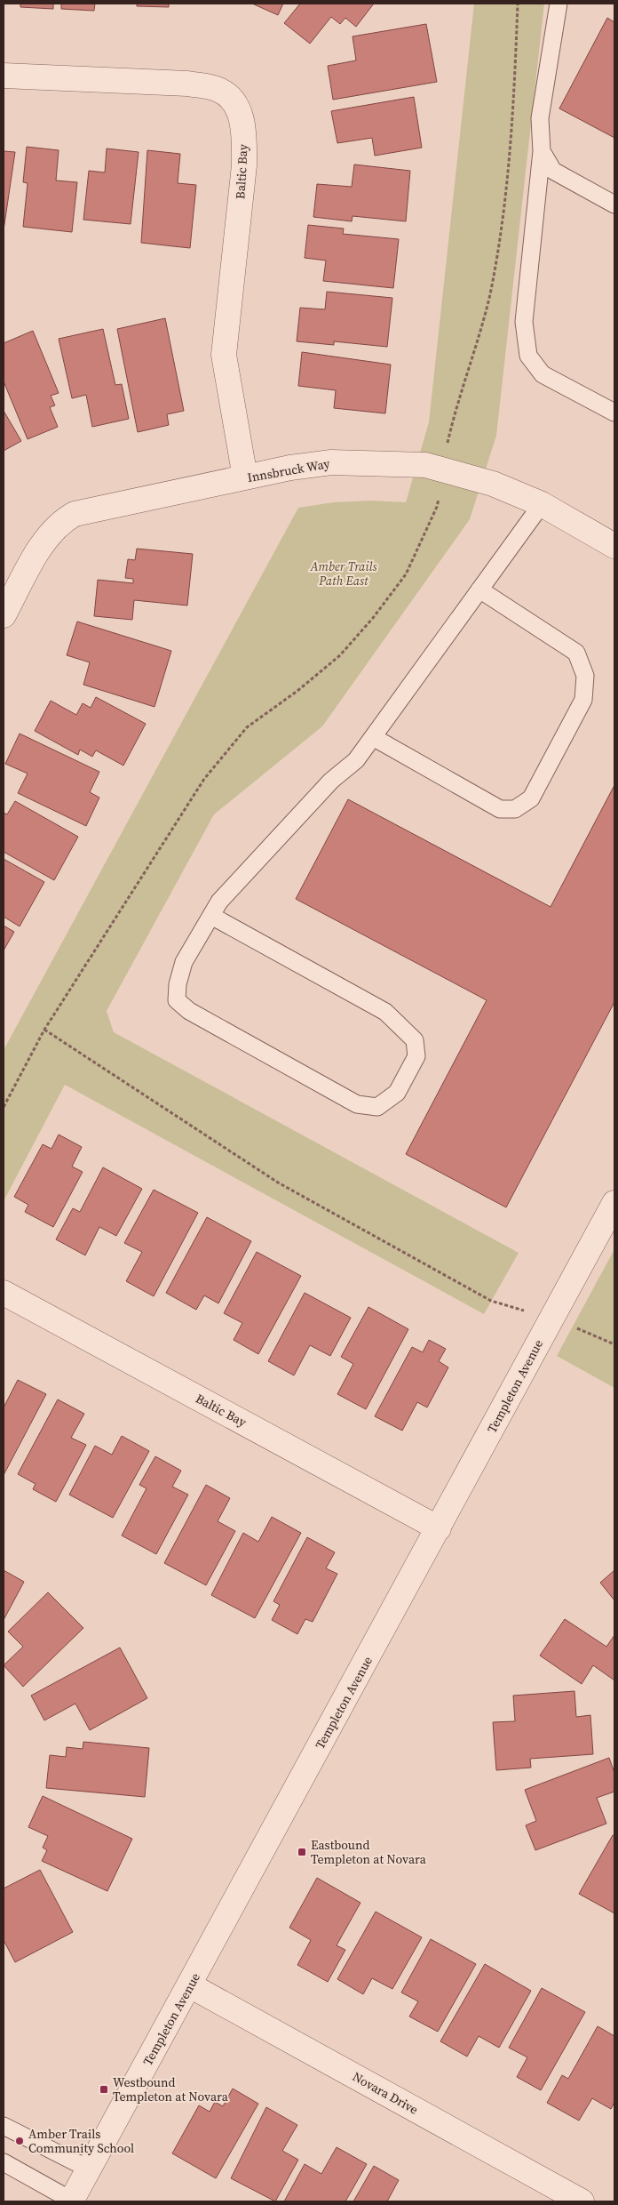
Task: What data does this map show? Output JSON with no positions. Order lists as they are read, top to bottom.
{
  "streets": {
    "street": [
      "Baltic Bay",
      "Innsbruck Way",
      "Templeton Avenue",
      "Novara Drive"
    ]
  },
  "crossings": [
    ["Baltic Bay", "Innsbruck Way"],
    ["Baltic Bay", "Templeton Avenue"],
    ["Templeton Avenue", "Novara Drive"]
  ],
  "parks": ["Amber Trails Path East"],
  "places": {
    "transit": ["Eastbound Templeton at Novara", "Westbound Templeton at Novara"],
    "other": ["Amber Trails Community School"]
  }
}
